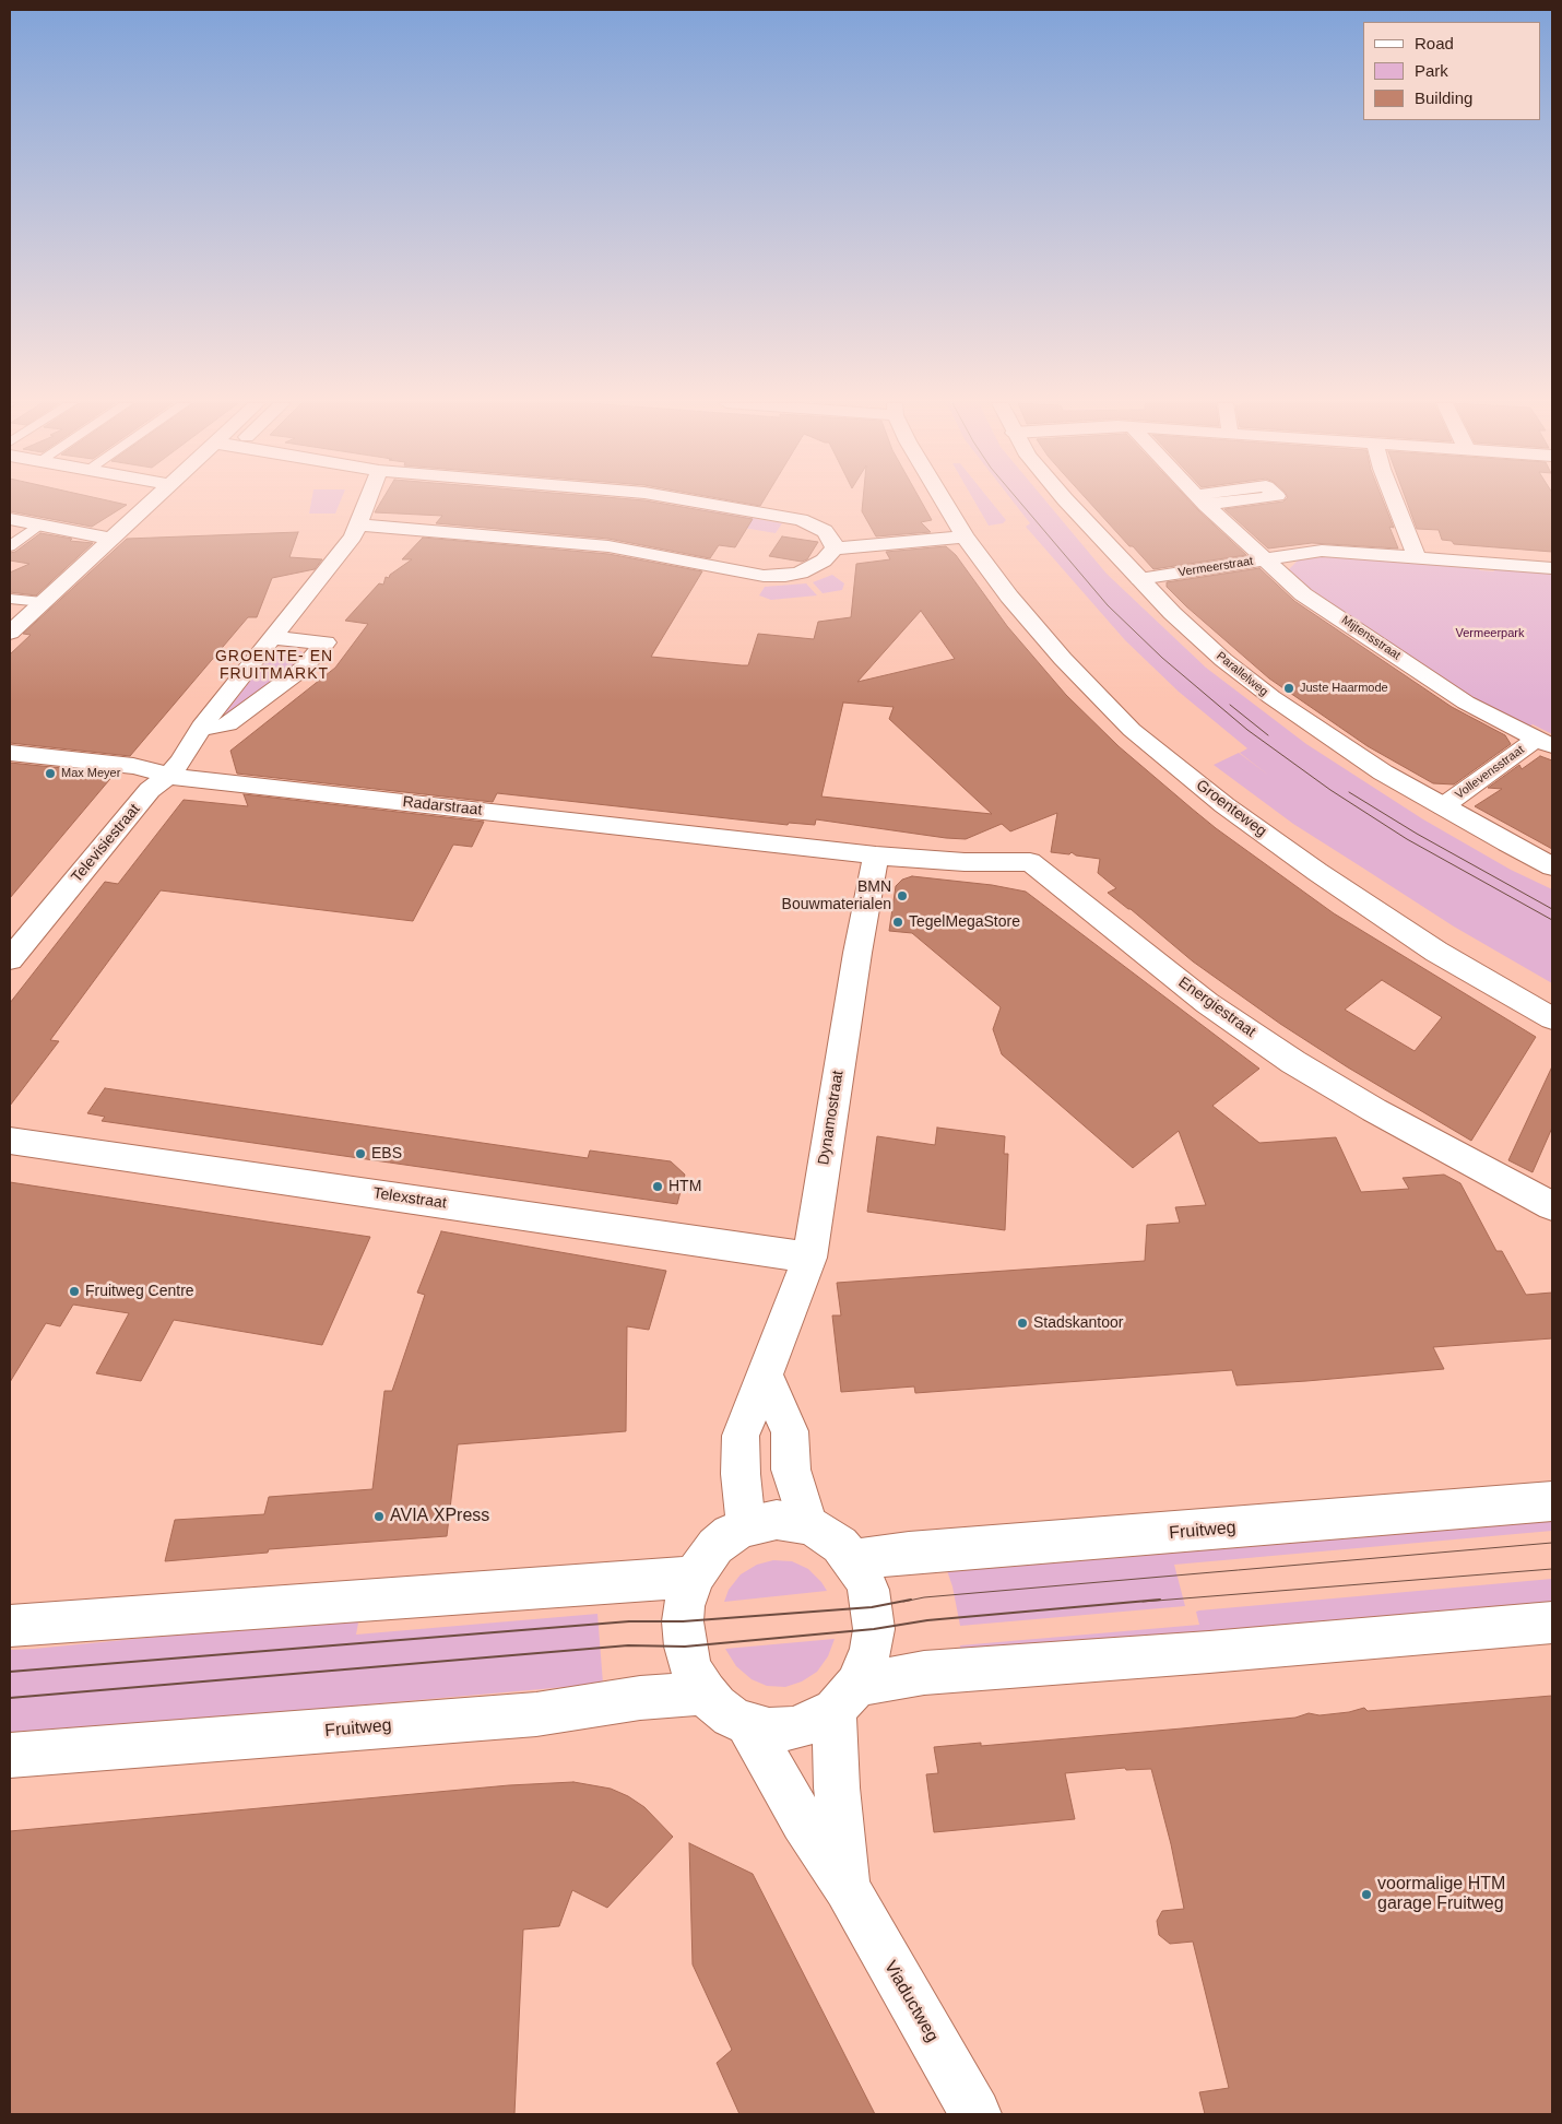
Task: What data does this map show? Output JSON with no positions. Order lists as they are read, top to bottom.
{
  "streets": {
    "street": [
      "Vermeerstraat",
      "Mijtensstraat",
      "Parallelweg",
      "Vollevensstraat",
      "Radarstraat",
      "Groenteweg",
      "Televisiestraat",
      "Energiestraat",
      "Dynamostraat",
      "Telexstraat",
      "Fruitweg",
      "Viaductweg"
    ]
  },
  "crossings": [
    ["Vermeerstraat", "Mijtensstraat"],
    ["Vermeerstraat", "Parallelweg"],
    ["Mijtensstraat", "Vollevensstraat"],
    ["Parallelweg", "Vollevensstraat"],
    ["Radarstraat", "Televisiestraat"],
    ["Radarstraat", "Energiestraat"],
    ["Radarstraat", "Dynamostraat"],
    ["Energiestraat", "Dynamostraat"],
    ["Dynamostraat", "Telexstraat"]
  ],
  "districts": ["GROENTE- EN FRUITMARKT"],
  "parks": ["Vermeerpark"],
  "places": [
    "Juste Haarmode",
    "Max Meyer",
    "BMN Bouwmaterialen",
    "TegelMegaStore",
    "EBS",
    "HTM",
    "Fruitweg Centre",
    "Stadskantoor",
    "AVIA XPress",
    "voormalige HTM garage Fruitweg"
  ],
  "legend": ["Road", "Park", "Building"]
}
